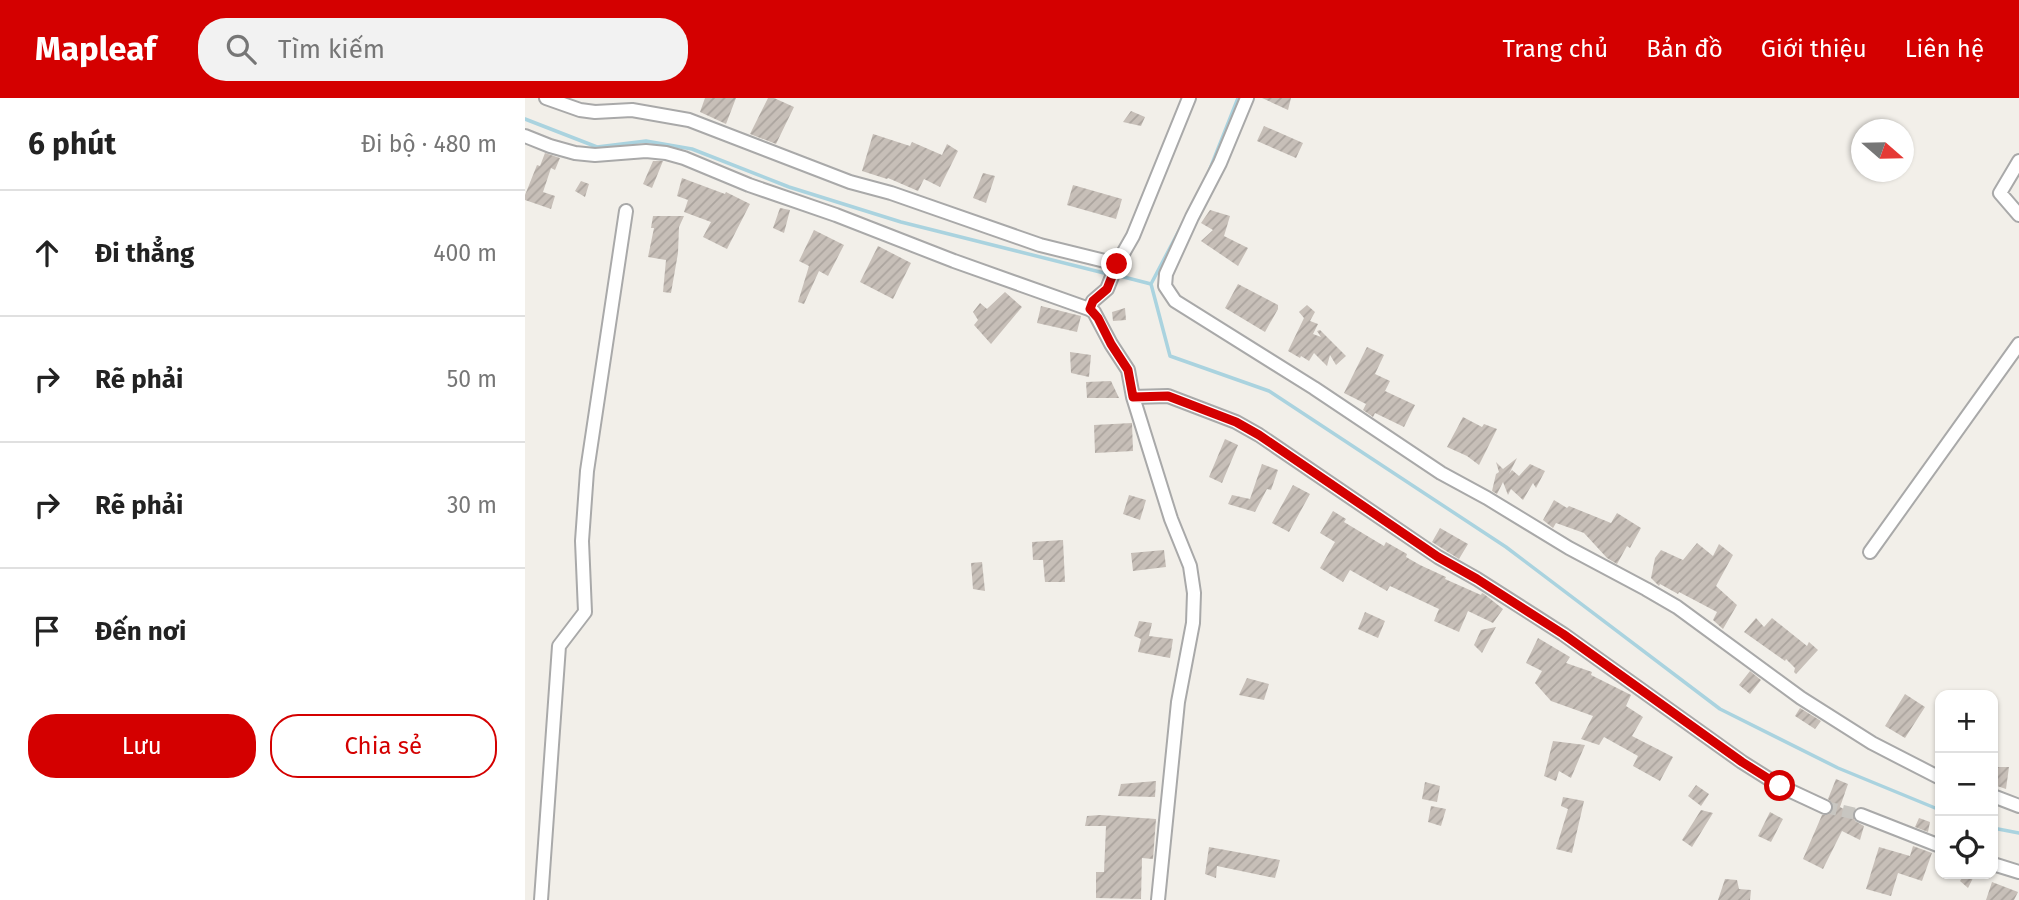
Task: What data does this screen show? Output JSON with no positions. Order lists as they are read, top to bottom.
{
  "north": "right",
  "page": {
    "header": "Mapleaf",
    "search": "Tìm kiếm",
    "nav": [
      "Trang chủ",
      "Bản đồ",
      "Giới thiệu",
      "Liên hệ"
    ],
    "heading": ["6 phút", "Đi bộ · 480 m"],
    "list": [
      ["Đi thẳng", "400 m"],
      ["Rẽ phải", "50 m"],
      ["Rẽ phải", "30 m"],
      "Đến nơi"
    ],
    "map_buttons": ["+", "−"],
    "buttons": ["Lưu", "Chia sẻ"]
  }
}
